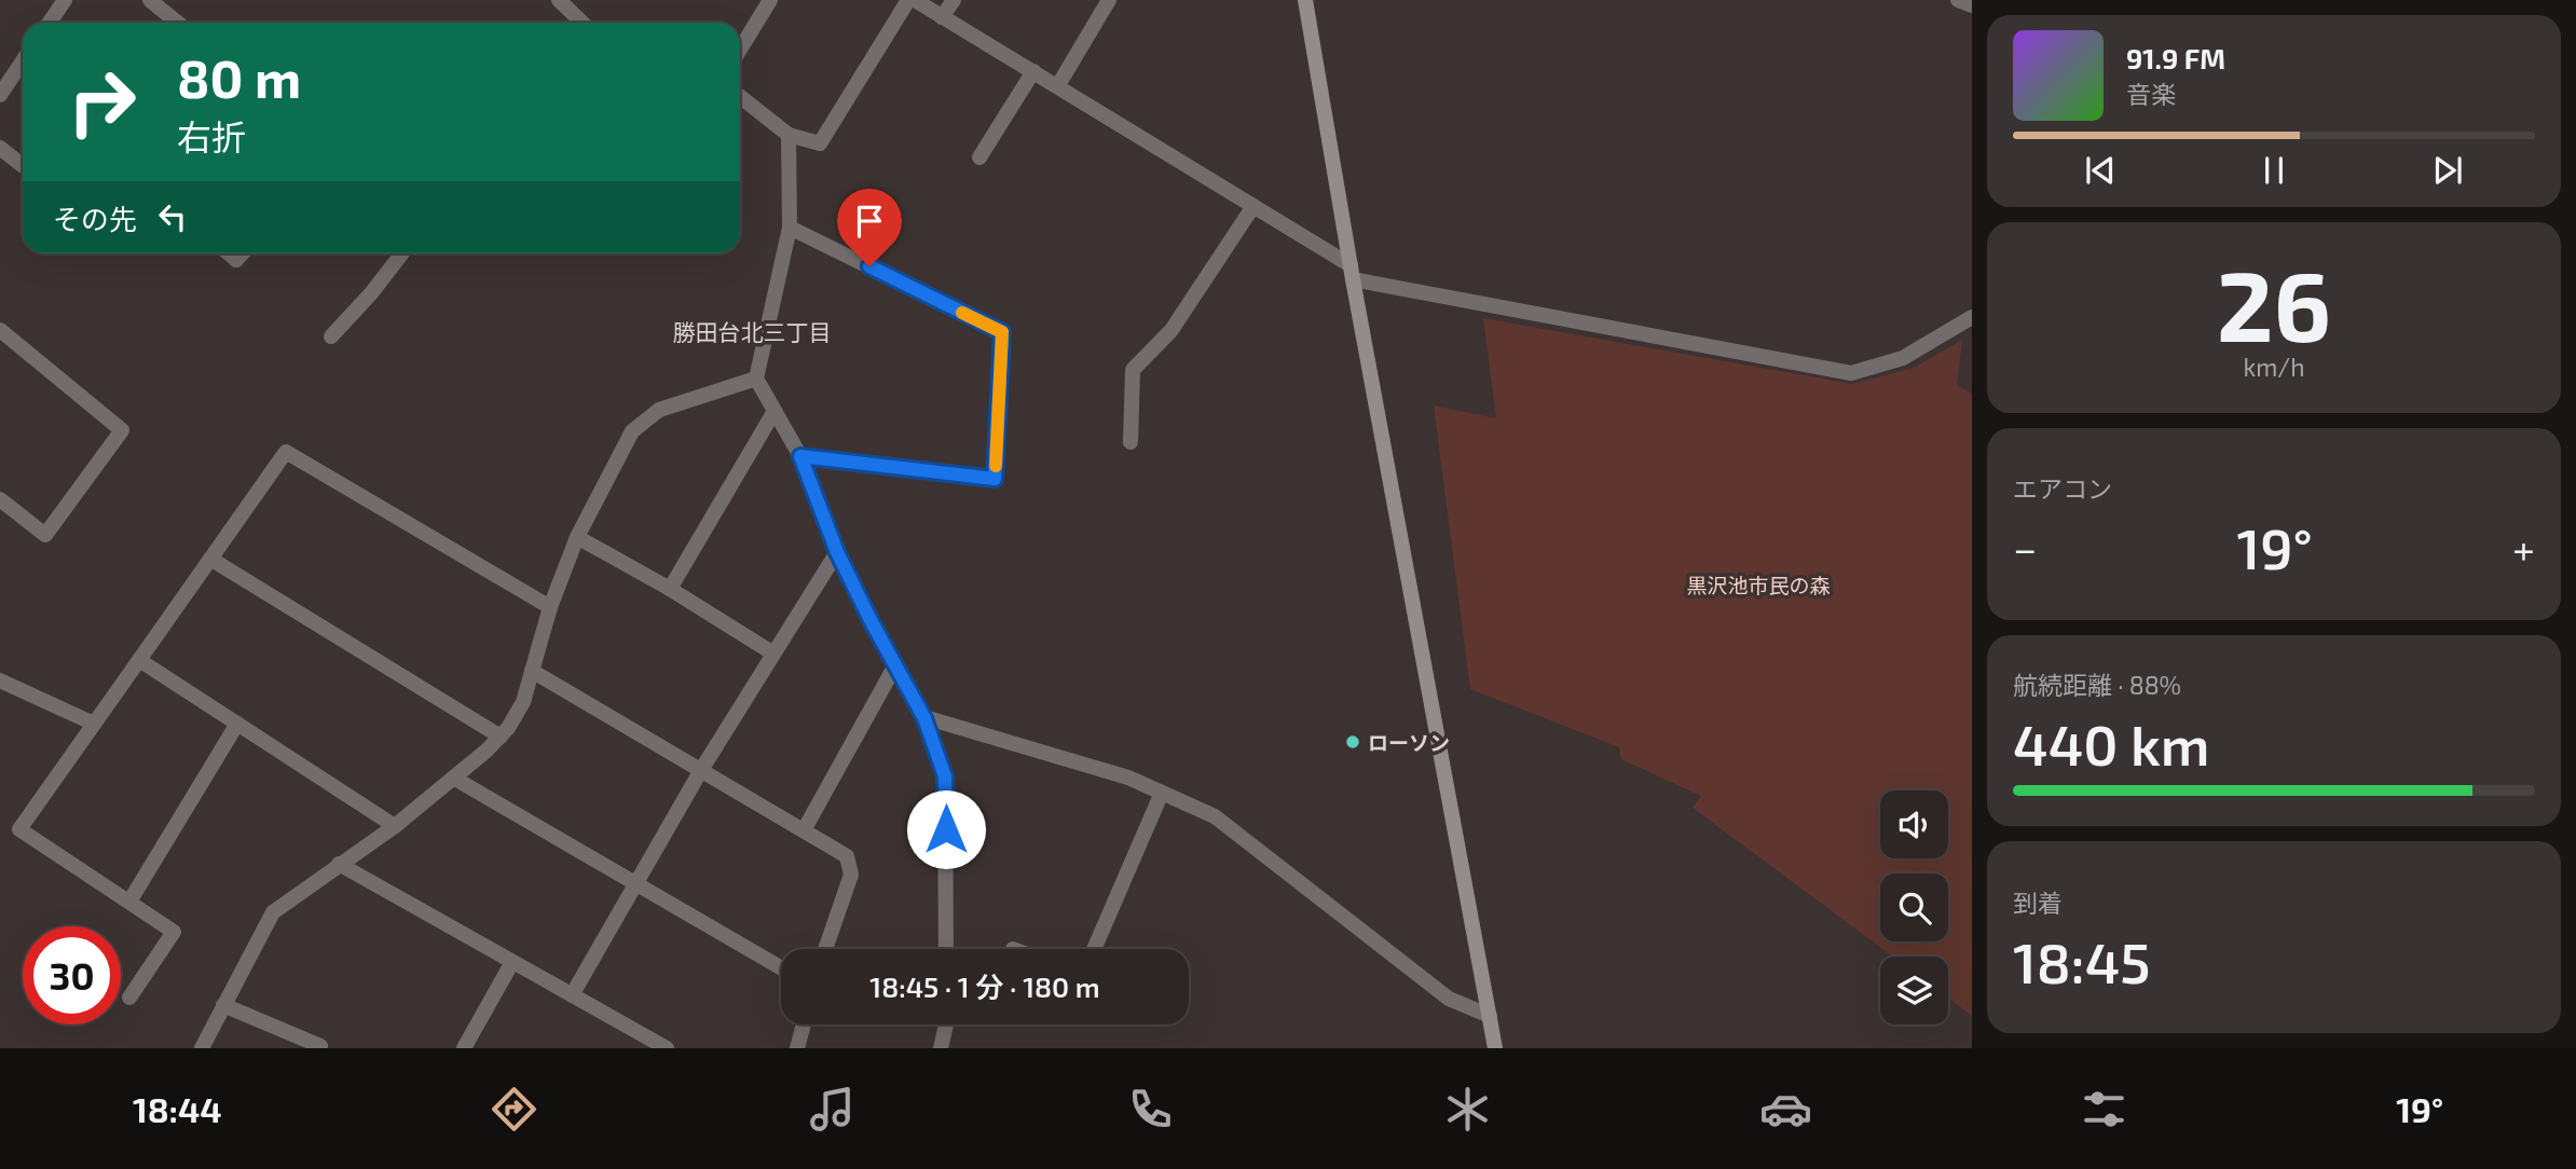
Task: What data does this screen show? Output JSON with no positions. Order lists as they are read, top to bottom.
{
  "districts": ["勝田台北三丁目"],
  "parks": ["黒沢池市民の森"],
  "places": ["ローソン"],
  "page": {
    "turn": ["80 m", "右折"],
    "song": ["91.9 FM", "音楽"],
    "then": "その先",
    "tile": [
      ["26", "km/h"],
      "エアコン",
      ["航続距離 · 88%", "440 km"],
      ["到着", "18:45"]
    ],
    "heat": ["−", "19°", "+"],
    "limit": "30",
    "trip": "18:45 · 1 分 · 180 m",
    "tabs": ["18:44", "19°"]
  }
}
